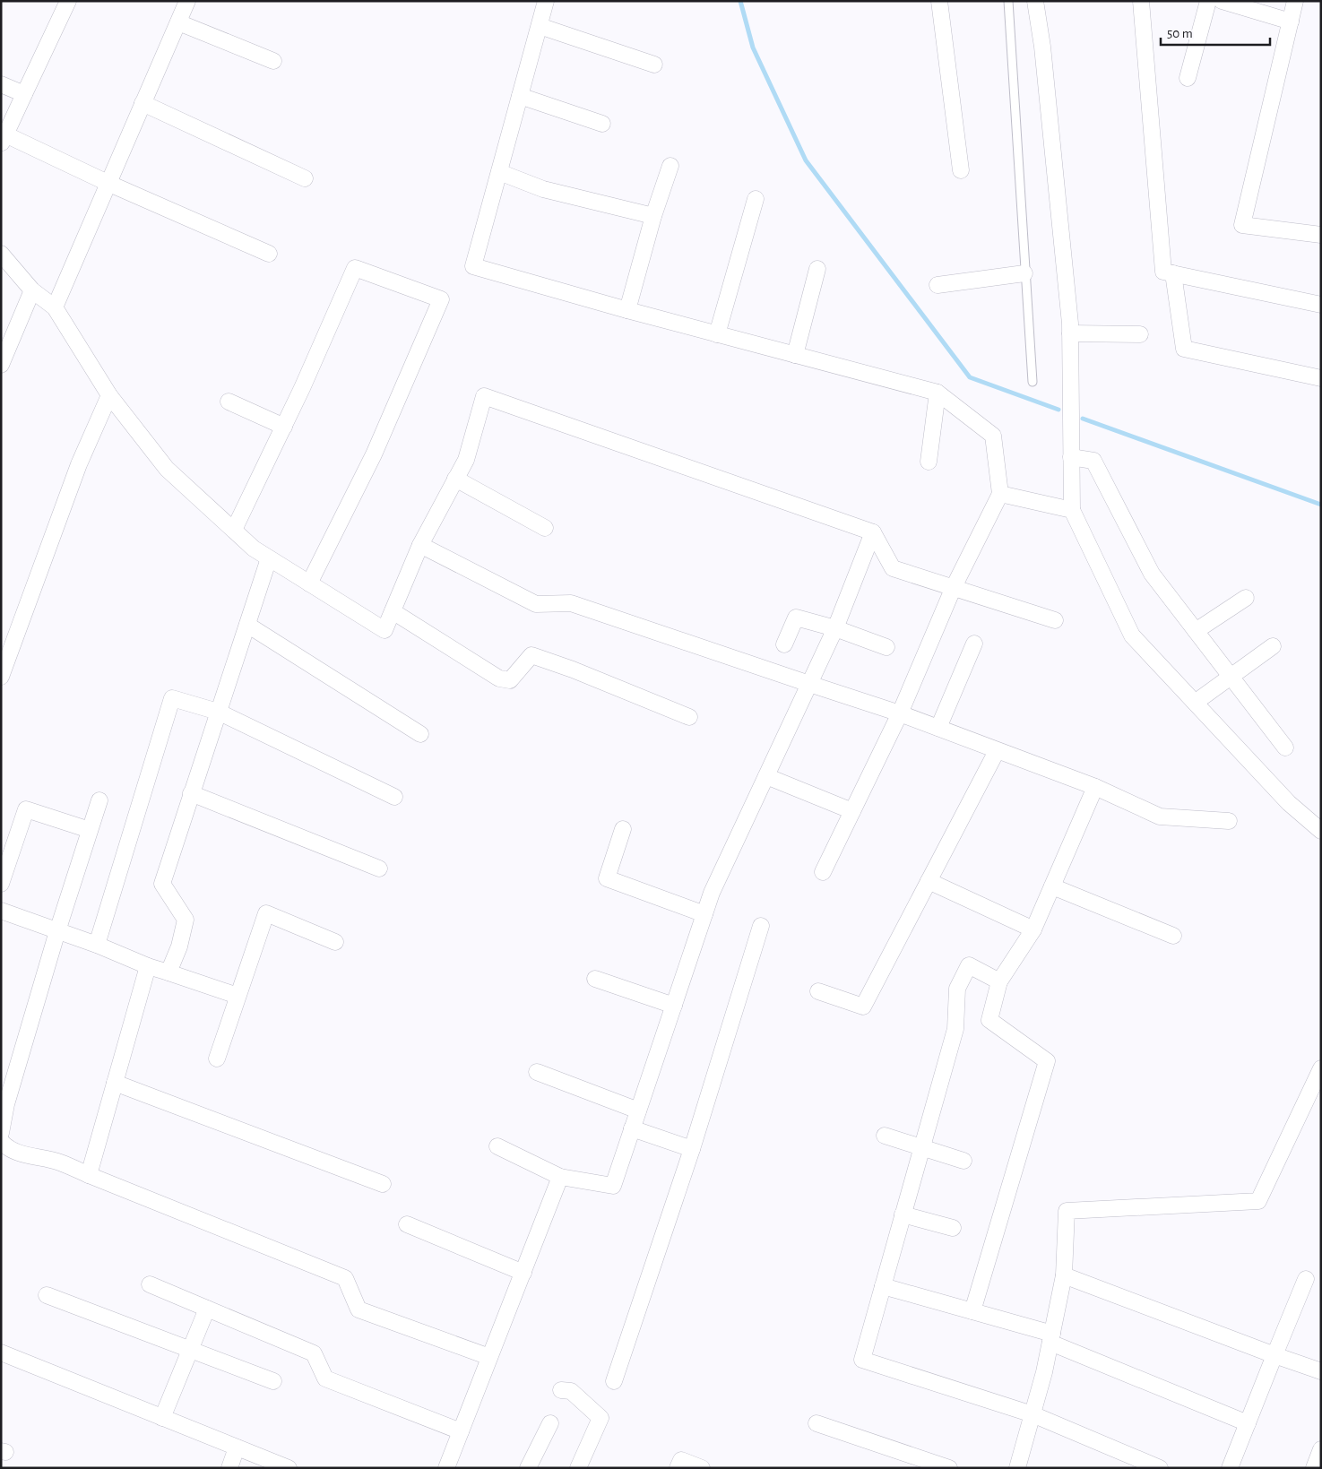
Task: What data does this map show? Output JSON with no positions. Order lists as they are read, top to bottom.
{
  "scale_bar": "50 m"
}
